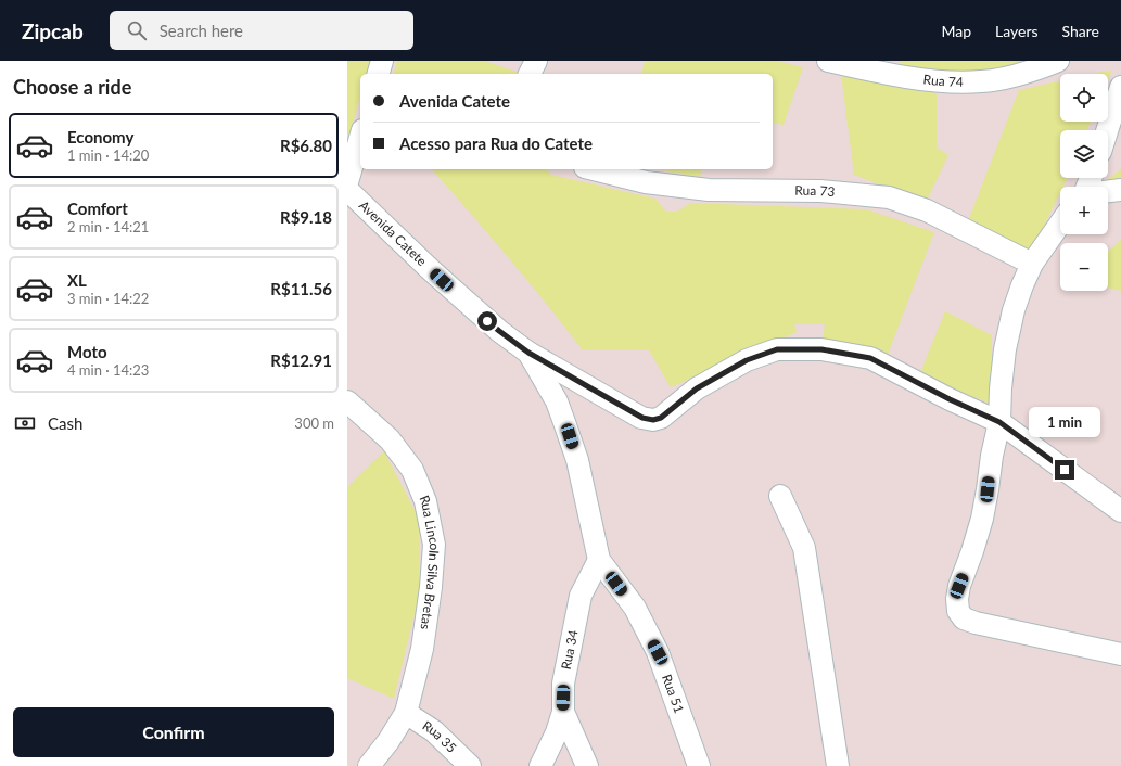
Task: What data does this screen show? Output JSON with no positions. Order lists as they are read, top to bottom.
{
  "streets": {
    "street": [
      "Rua 74",
      "Rua 73",
      "Avenida Catete",
      "Rua Lincoln Silva Bretas",
      "Rua 34",
      "Rua 51",
      "Rua 35"
    ]
  },
  "crossings": [
    ["Avenida Catete", "Rua 34"],
    ["Avenida Catete", "Rua 51"],
    ["Rua Lincoln Silva Bretas", "Rua 35"],
    ["Rua 34", "Rua 51"]
  ],
  "page": {
    "header": "Zipcab",
    "search": "Search here",
    "nav": ["Map", "Layers", "Share"],
    "heading": "Choose a ride",
    "map_buttons": ["+", "−"],
    "banner": ["Avenida Catete", "Acesso para Rua do Catete"],
    "list": [
      {
        "name": "Economy",
        "note": "1 min · 14:20",
        "value": "R$6.80"
      },
      {
        "name": "Comfort",
        "note": "2 min · 14:21",
        "value": "R$9.18"
      },
      {
        "name": "XL",
        "note": "3 min · 14:22",
        "value": "R$11.56"
      },
      {
        "name": "Moto",
        "note": "4 min · 14:23",
        "value": "R$12.91"
      }
    ],
    "pay": ["Cash", "300 m"],
    "bubble": "1 min",
    "buttons": "Confirm"
  }
}
